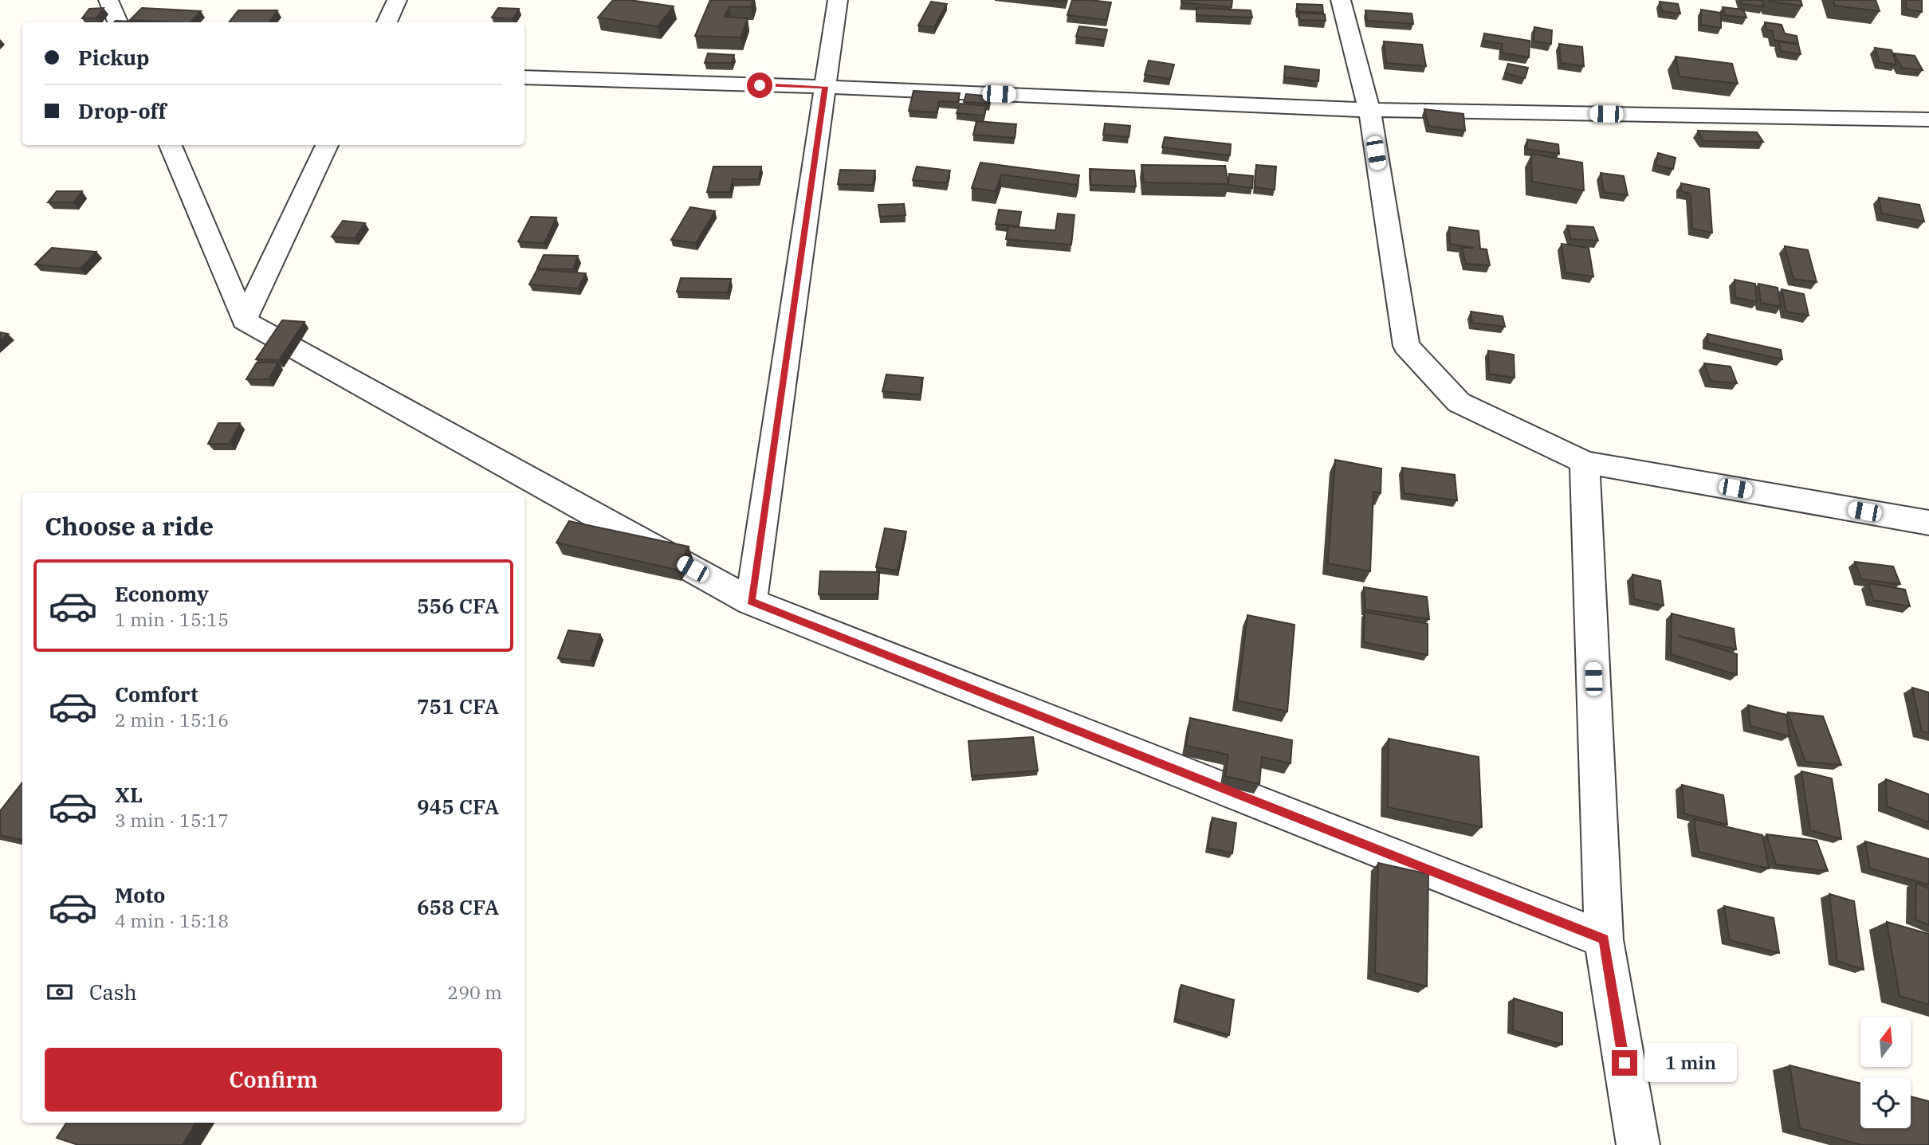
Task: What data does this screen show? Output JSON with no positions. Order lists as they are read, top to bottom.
{
  "north": "top",
  "page": {
    "banner": ["Pickup", "Drop-off"],
    "heading": "Choose a ride",
    "list": [
      {
        "name": "Economy",
        "note": "1 min · 15:15",
        "value": "556 CFA"
      },
      {
        "name": "Comfort",
        "note": "2 min · 15:16",
        "value": "751 CFA"
      },
      {
        "name": "XL",
        "note": "3 min · 15:17",
        "value": "945 CFA"
      },
      {
        "name": "Moto",
        "note": "4 min · 15:18",
        "value": "658 CFA"
      }
    ],
    "pay": ["Cash", "290 m"],
    "buttons": "Confirm",
    "bubble": "1 min"
  }
}
